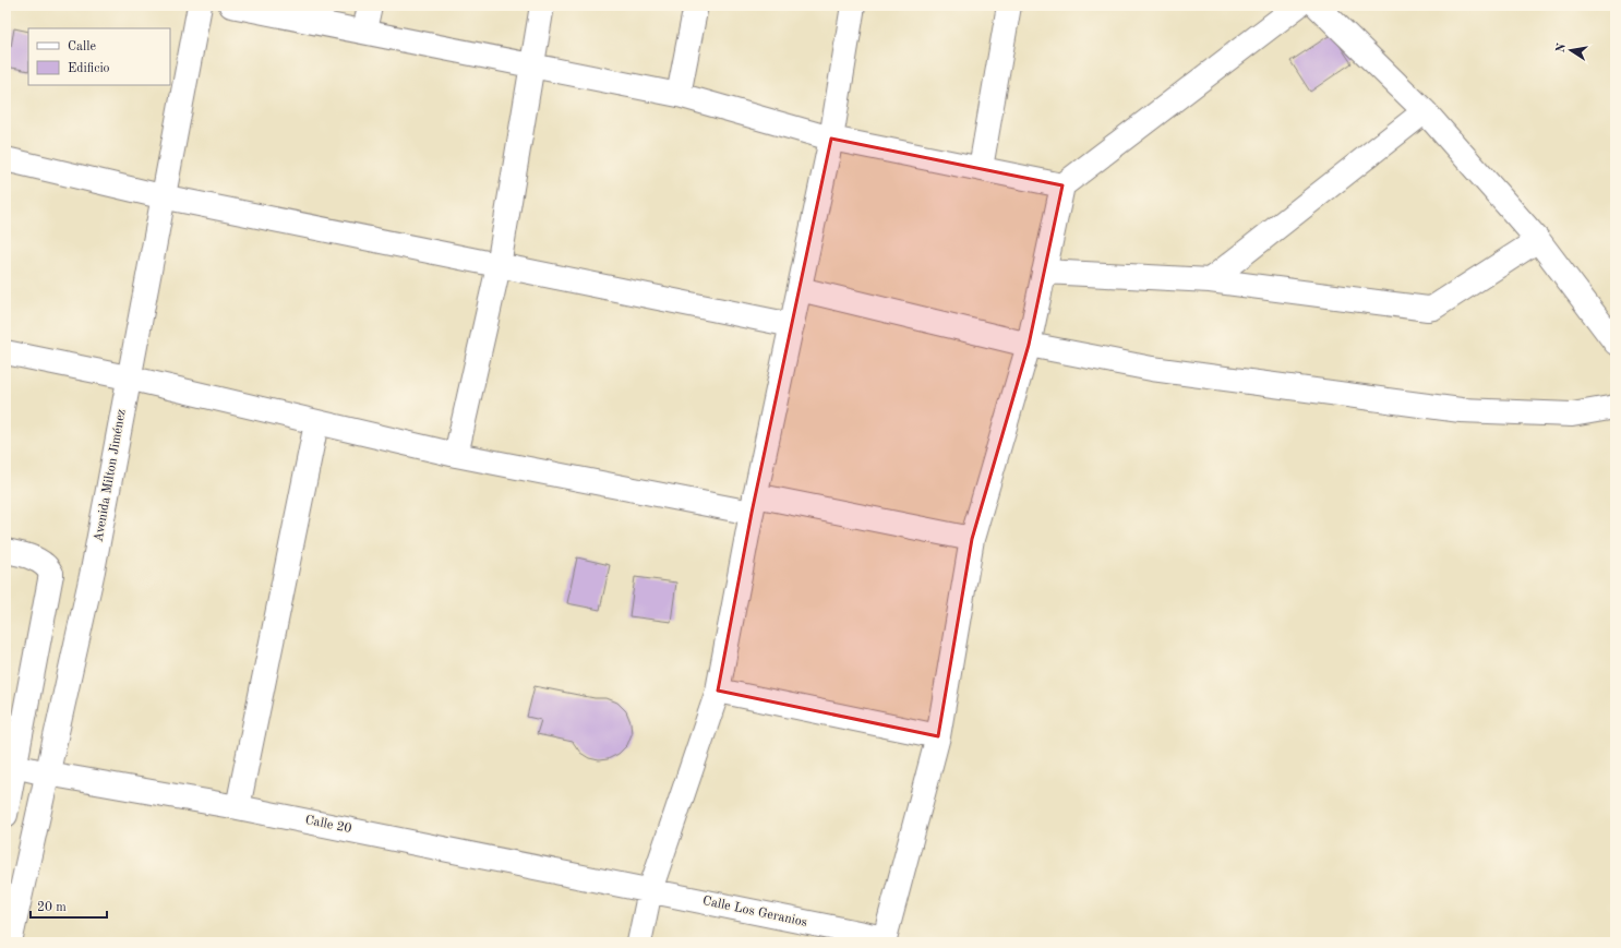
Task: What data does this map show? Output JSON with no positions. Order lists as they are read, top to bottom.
{
  "streets": {
    "street": ["Avenida Milton Jiménez", "Calle 20", "Calle Los Geranios"]
  },
  "crossings": [
    ["Avenida Milton Jiménez", "Calle 20"],
    ["Calle 20", "Calle Los Geranios"]
  ],
  "legend": ["Calle", "Edificio"],
  "scale_bar": "20 m",
  "north": "left"
}
